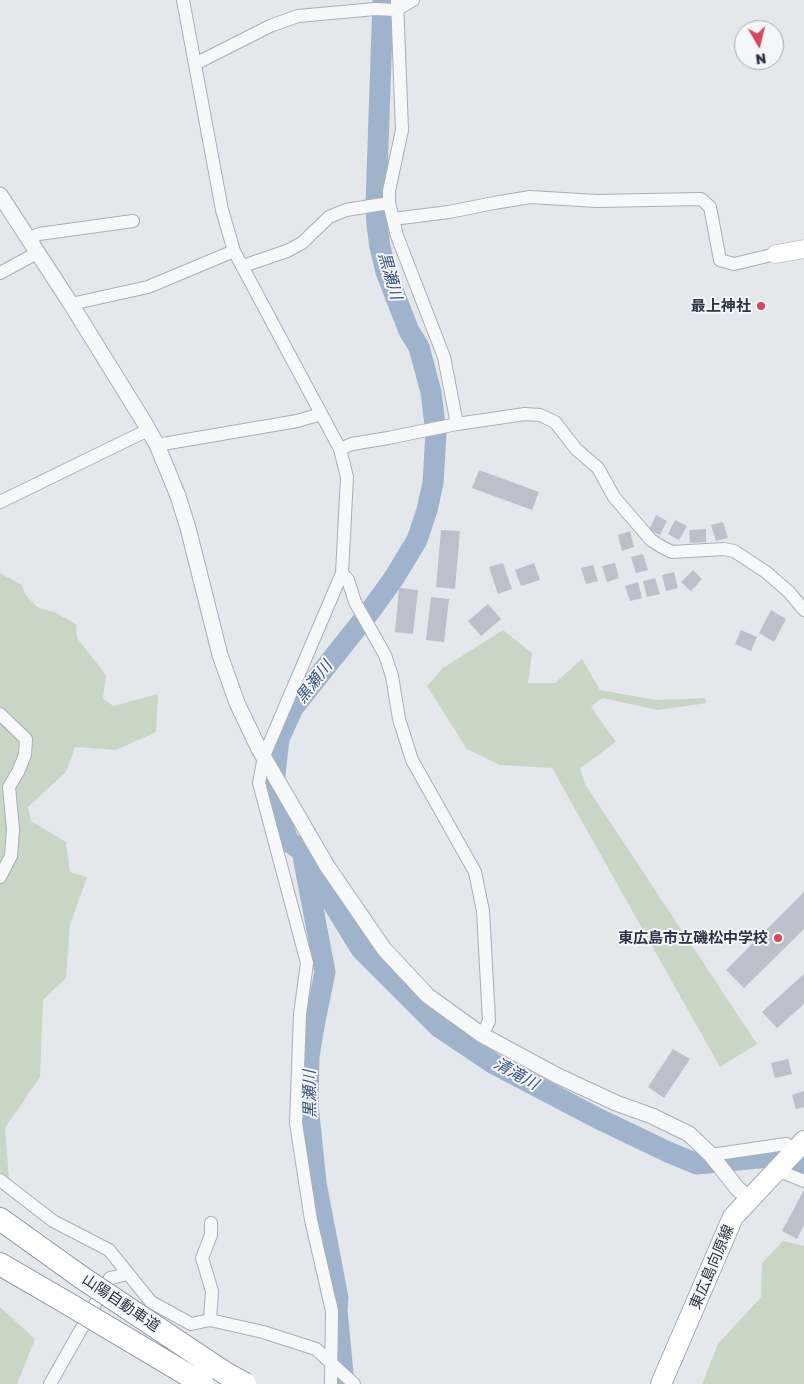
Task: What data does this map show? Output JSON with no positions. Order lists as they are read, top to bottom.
{
  "streets": {
    "highway": ["山陽自動車道"],
    "main road": ["東広島向原線"]
  },
  "water": ["黒瀬川", "清滝川"],
  "places": ["最上神社", "東広島市立磯松中学校"],
  "north": "bottom"
}
